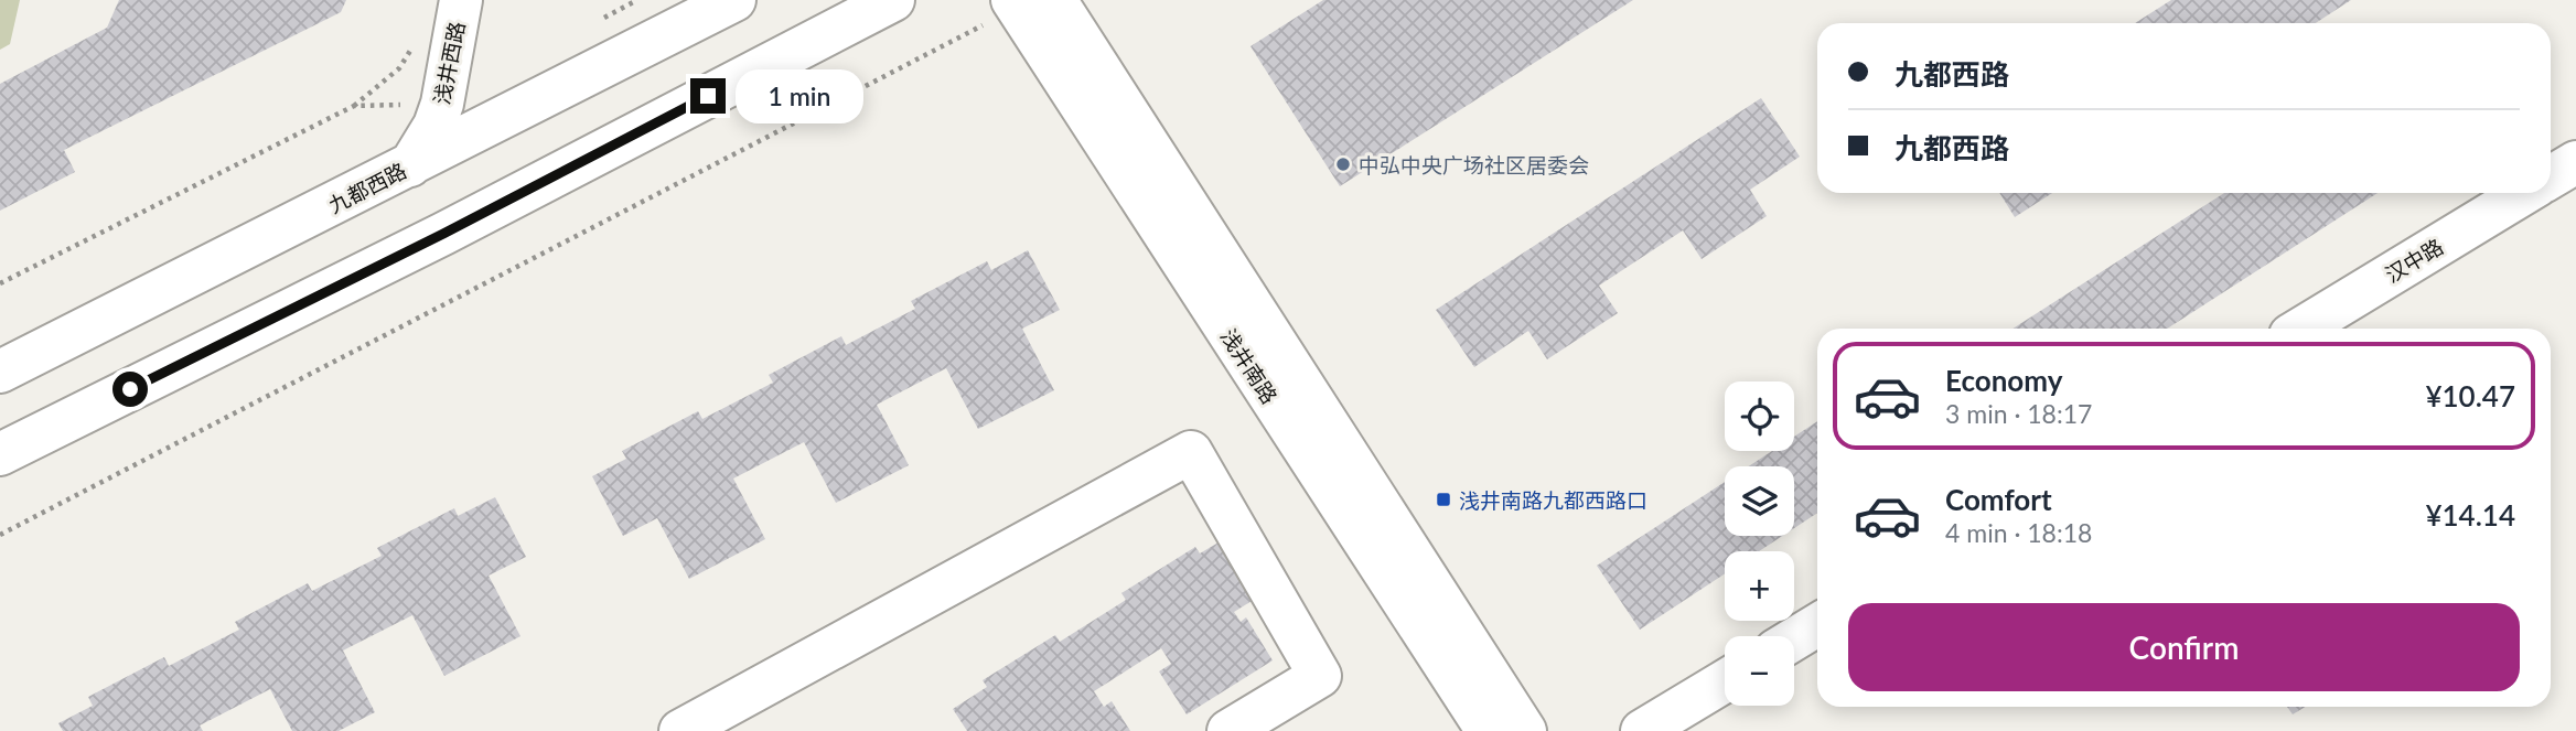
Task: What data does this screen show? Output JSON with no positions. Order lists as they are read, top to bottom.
{
  "streets": {
    "street": [
      "浅井西路",
      "九都西路",
      "汉中路",
      "浅井南路"
    ]
  },
  "crossings": [
    ["浅井西路", "九都西路"]
  ],
  "places": {
    "other": ["中弘中央广场社区居委会"],
    "transit": ["浅井南路九都西路口"]
  },
  "page": {
    "banner": ["九都西路", "九都西路"],
    "bubble": "1 min",
    "list": [
      {
        "name": "Economy",
        "note": "3 min · 18:17",
        "value": "¥10.47"
      },
      {
        "name": "Comfort",
        "note": "4 min · 18:18",
        "value": "¥14.14"
      }
    ],
    "map_buttons": ["+", "−"],
    "buttons": "Confirm"
  }
}
